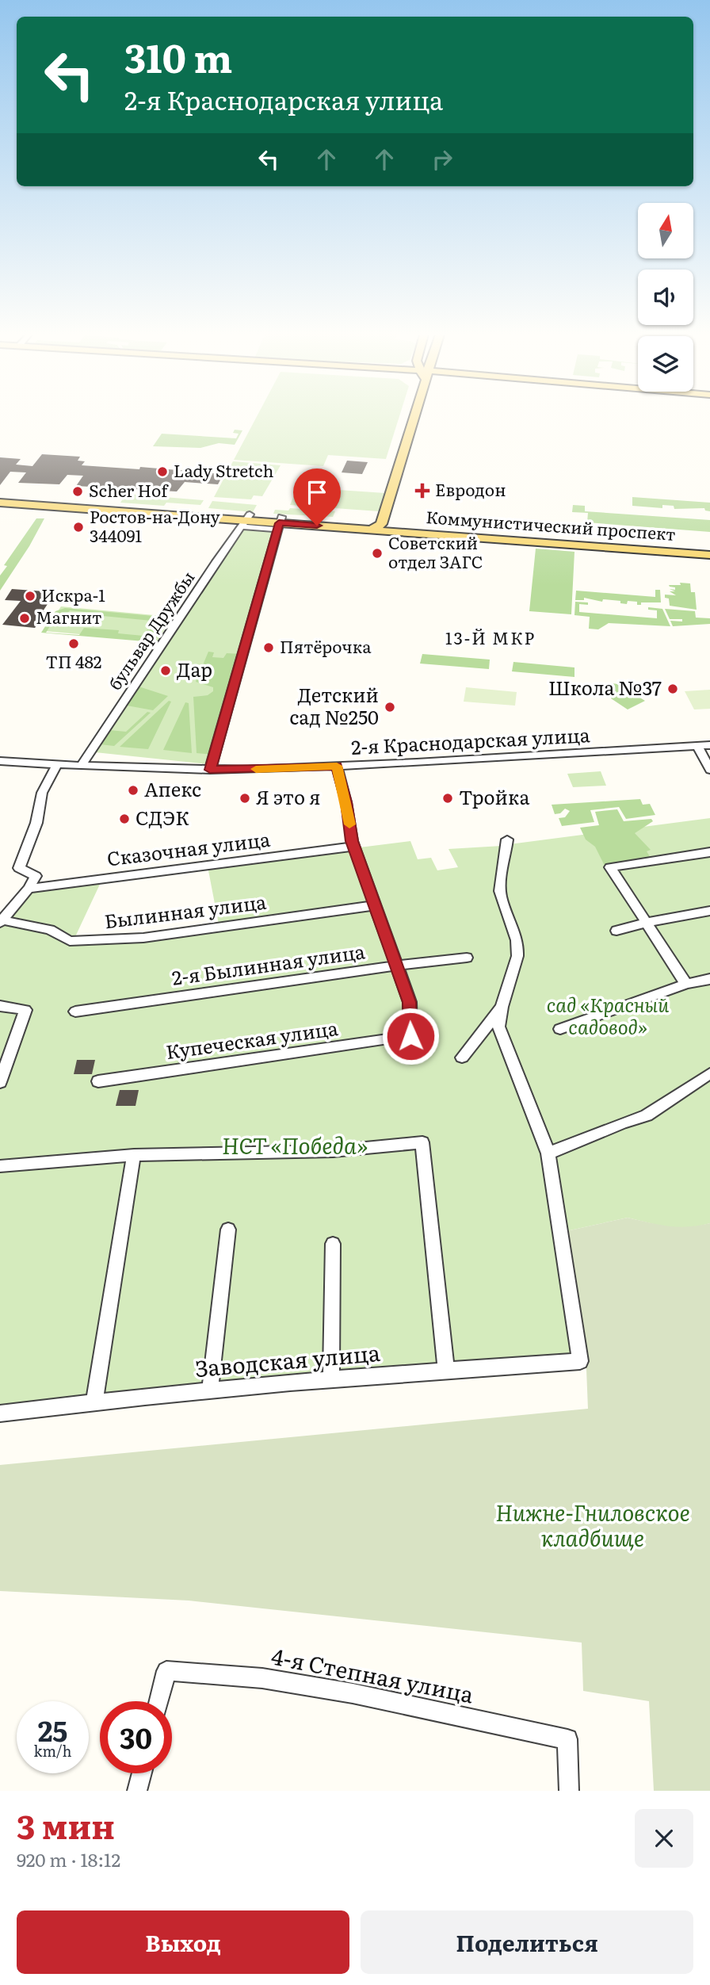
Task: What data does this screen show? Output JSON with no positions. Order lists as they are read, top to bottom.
{
  "streets": {
    "main road": ["Коммунистический проспект"],
    "street": [
      "бульвар Дружбы",
      "2-я Краснодарская улица",
      "Сказочная улица",
      "Былинная улица",
      "2-я Былинная улица",
      "Купеческая улица",
      "Заводская улица",
      "4-я Степная улица"
    ]
  },
  "crossings": [
    ["Коммунистический проспект", "бульвар Дружбы"],
    ["бульвар Дружбы", "2-я Краснодарская улица"],
    ["2-я Былинная улица", "Купеческая улица"]
  ],
  "districts": ["13-Й МКР"],
  "parks": ["сад «Красный садовод»", "НСТ «Победа»", "Нижне-Гниловское кладбище"],
  "places": {
    "other": [
      "Lady Stretch",
      "Scher Hof",
      "Ростов-на-Дону 344091",
      "Советский отдел ЗАГС",
      "Искра-1",
      "Магнит",
      "ТП 482",
      "Пятёрочка",
      "Дар",
      "Школа №37",
      "Детский сад №250",
      "Апекс",
      "Я это я",
      "Тройка",
      "СДЭК"
    ],
    "health": ["Евродон"]
  },
  "north": "top",
  "page": {
    "turn": ["310 m", "2-я Краснодарская улица"],
    "speed": "25 km/h",
    "limit": "30",
    "heading": ["3 мин", "920 m · 18:12"],
    "buttons": ["Выход", "Поделиться"]
  }
}
